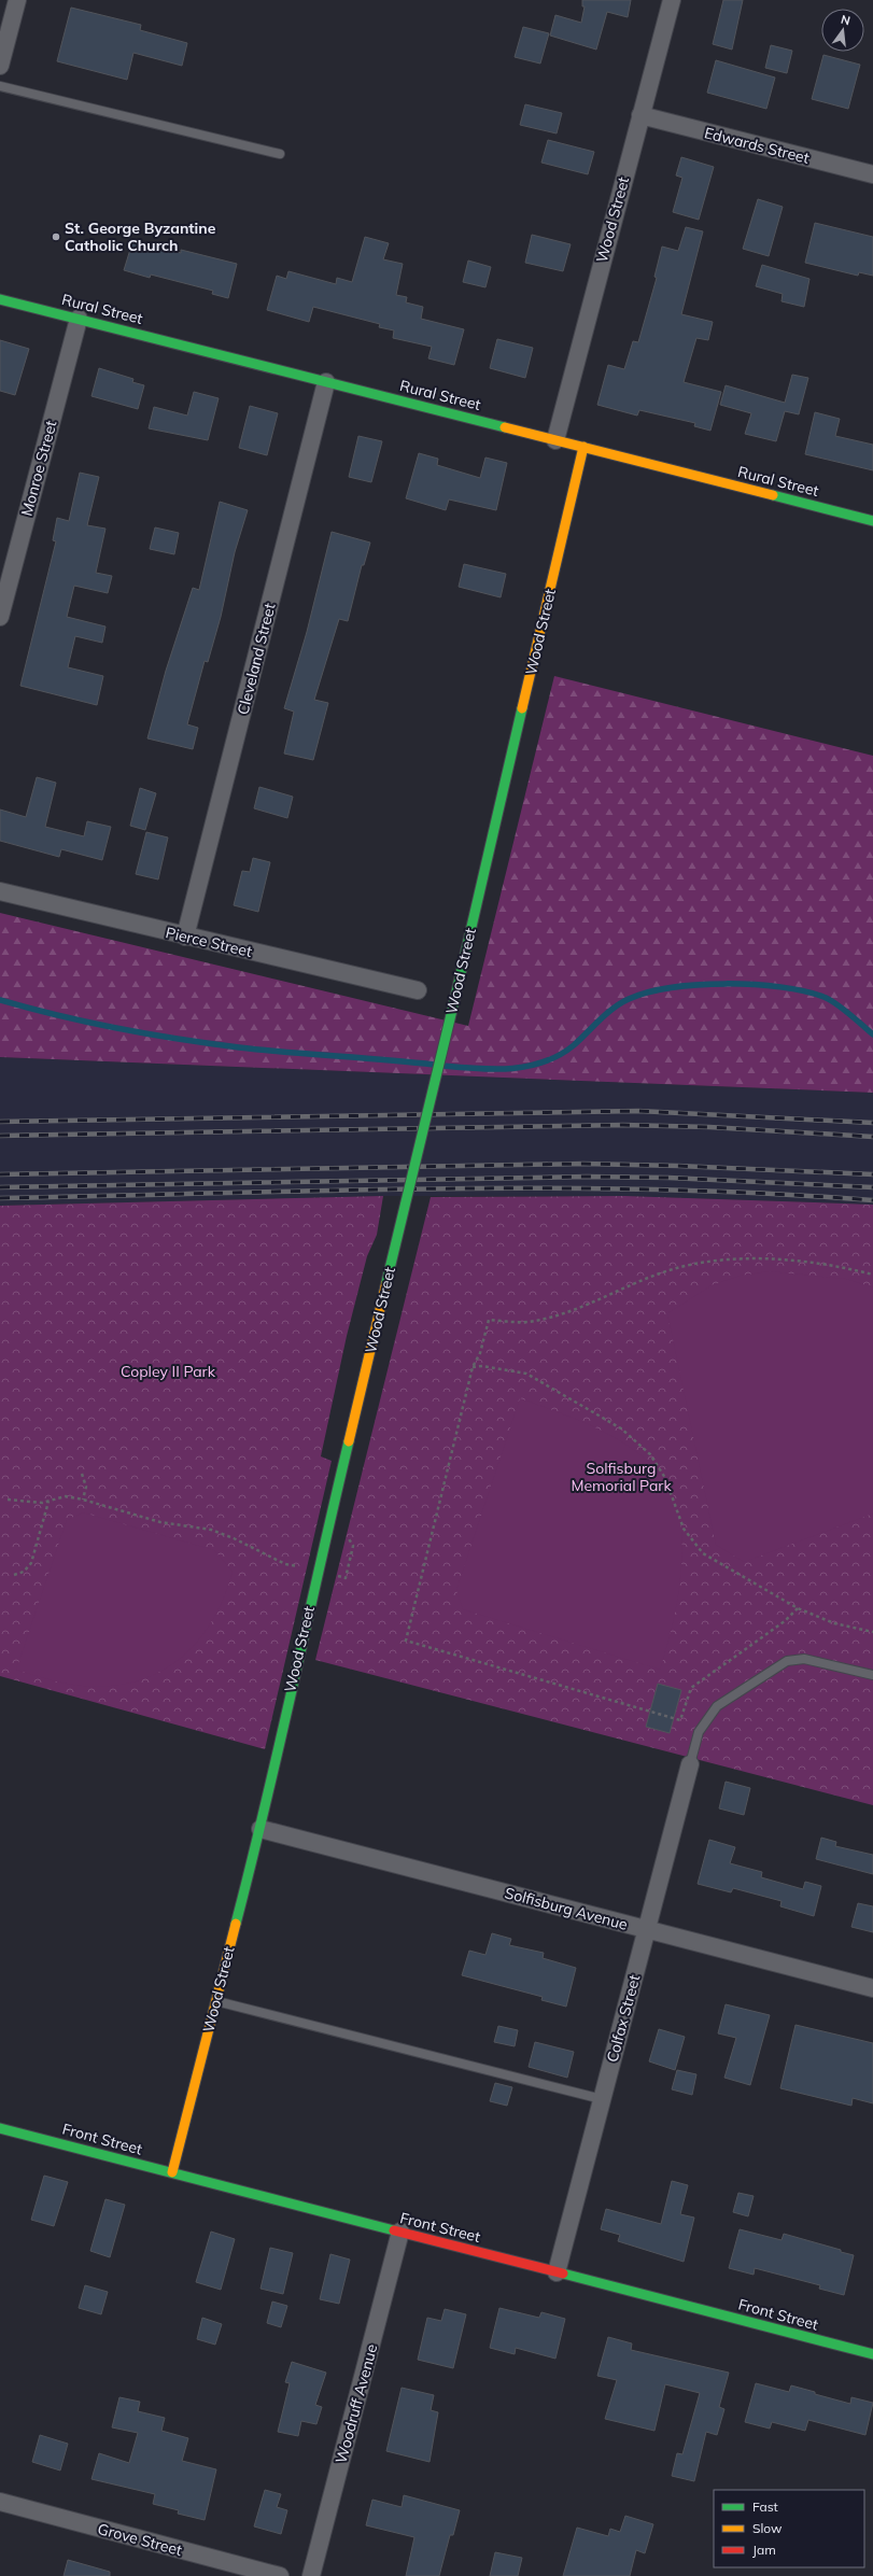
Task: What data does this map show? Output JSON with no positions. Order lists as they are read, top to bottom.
{
  "streets": {
    "street": [
      "Edwards Street",
      "Wood Street",
      "Rural Street",
      "Monroe Street",
      "Cleveland Street",
      "Pierce Street",
      "Solfisburg Avenue",
      "Colfax Street",
      "Front Street",
      "Woodruff Avenue",
      "Grove Street"
    ]
  },
  "crossings": [
    ["Edwards Street", "Wood Street"],
    ["Wood Street", "Rural Street"],
    ["Wood Street", "Solfisburg Avenue"],
    ["Wood Street", "Front Street"],
    ["Rural Street", "Monroe Street"],
    ["Rural Street", "Cleveland Street"],
    ["Cleveland Street", "Pierce Street"],
    ["Solfisburg Avenue", "Colfax Street"],
    ["Colfax Street", "Front Street"],
    ["Front Street", "Woodruff Avenue"]
  ],
  "parks": ["Copley II Park", "Solfisburg Memorial Park"],
  "places": ["St. George Byzantine Catholic Church"],
  "legend": ["Fast", "Slow", "Jam"],
  "north": "top"
}
